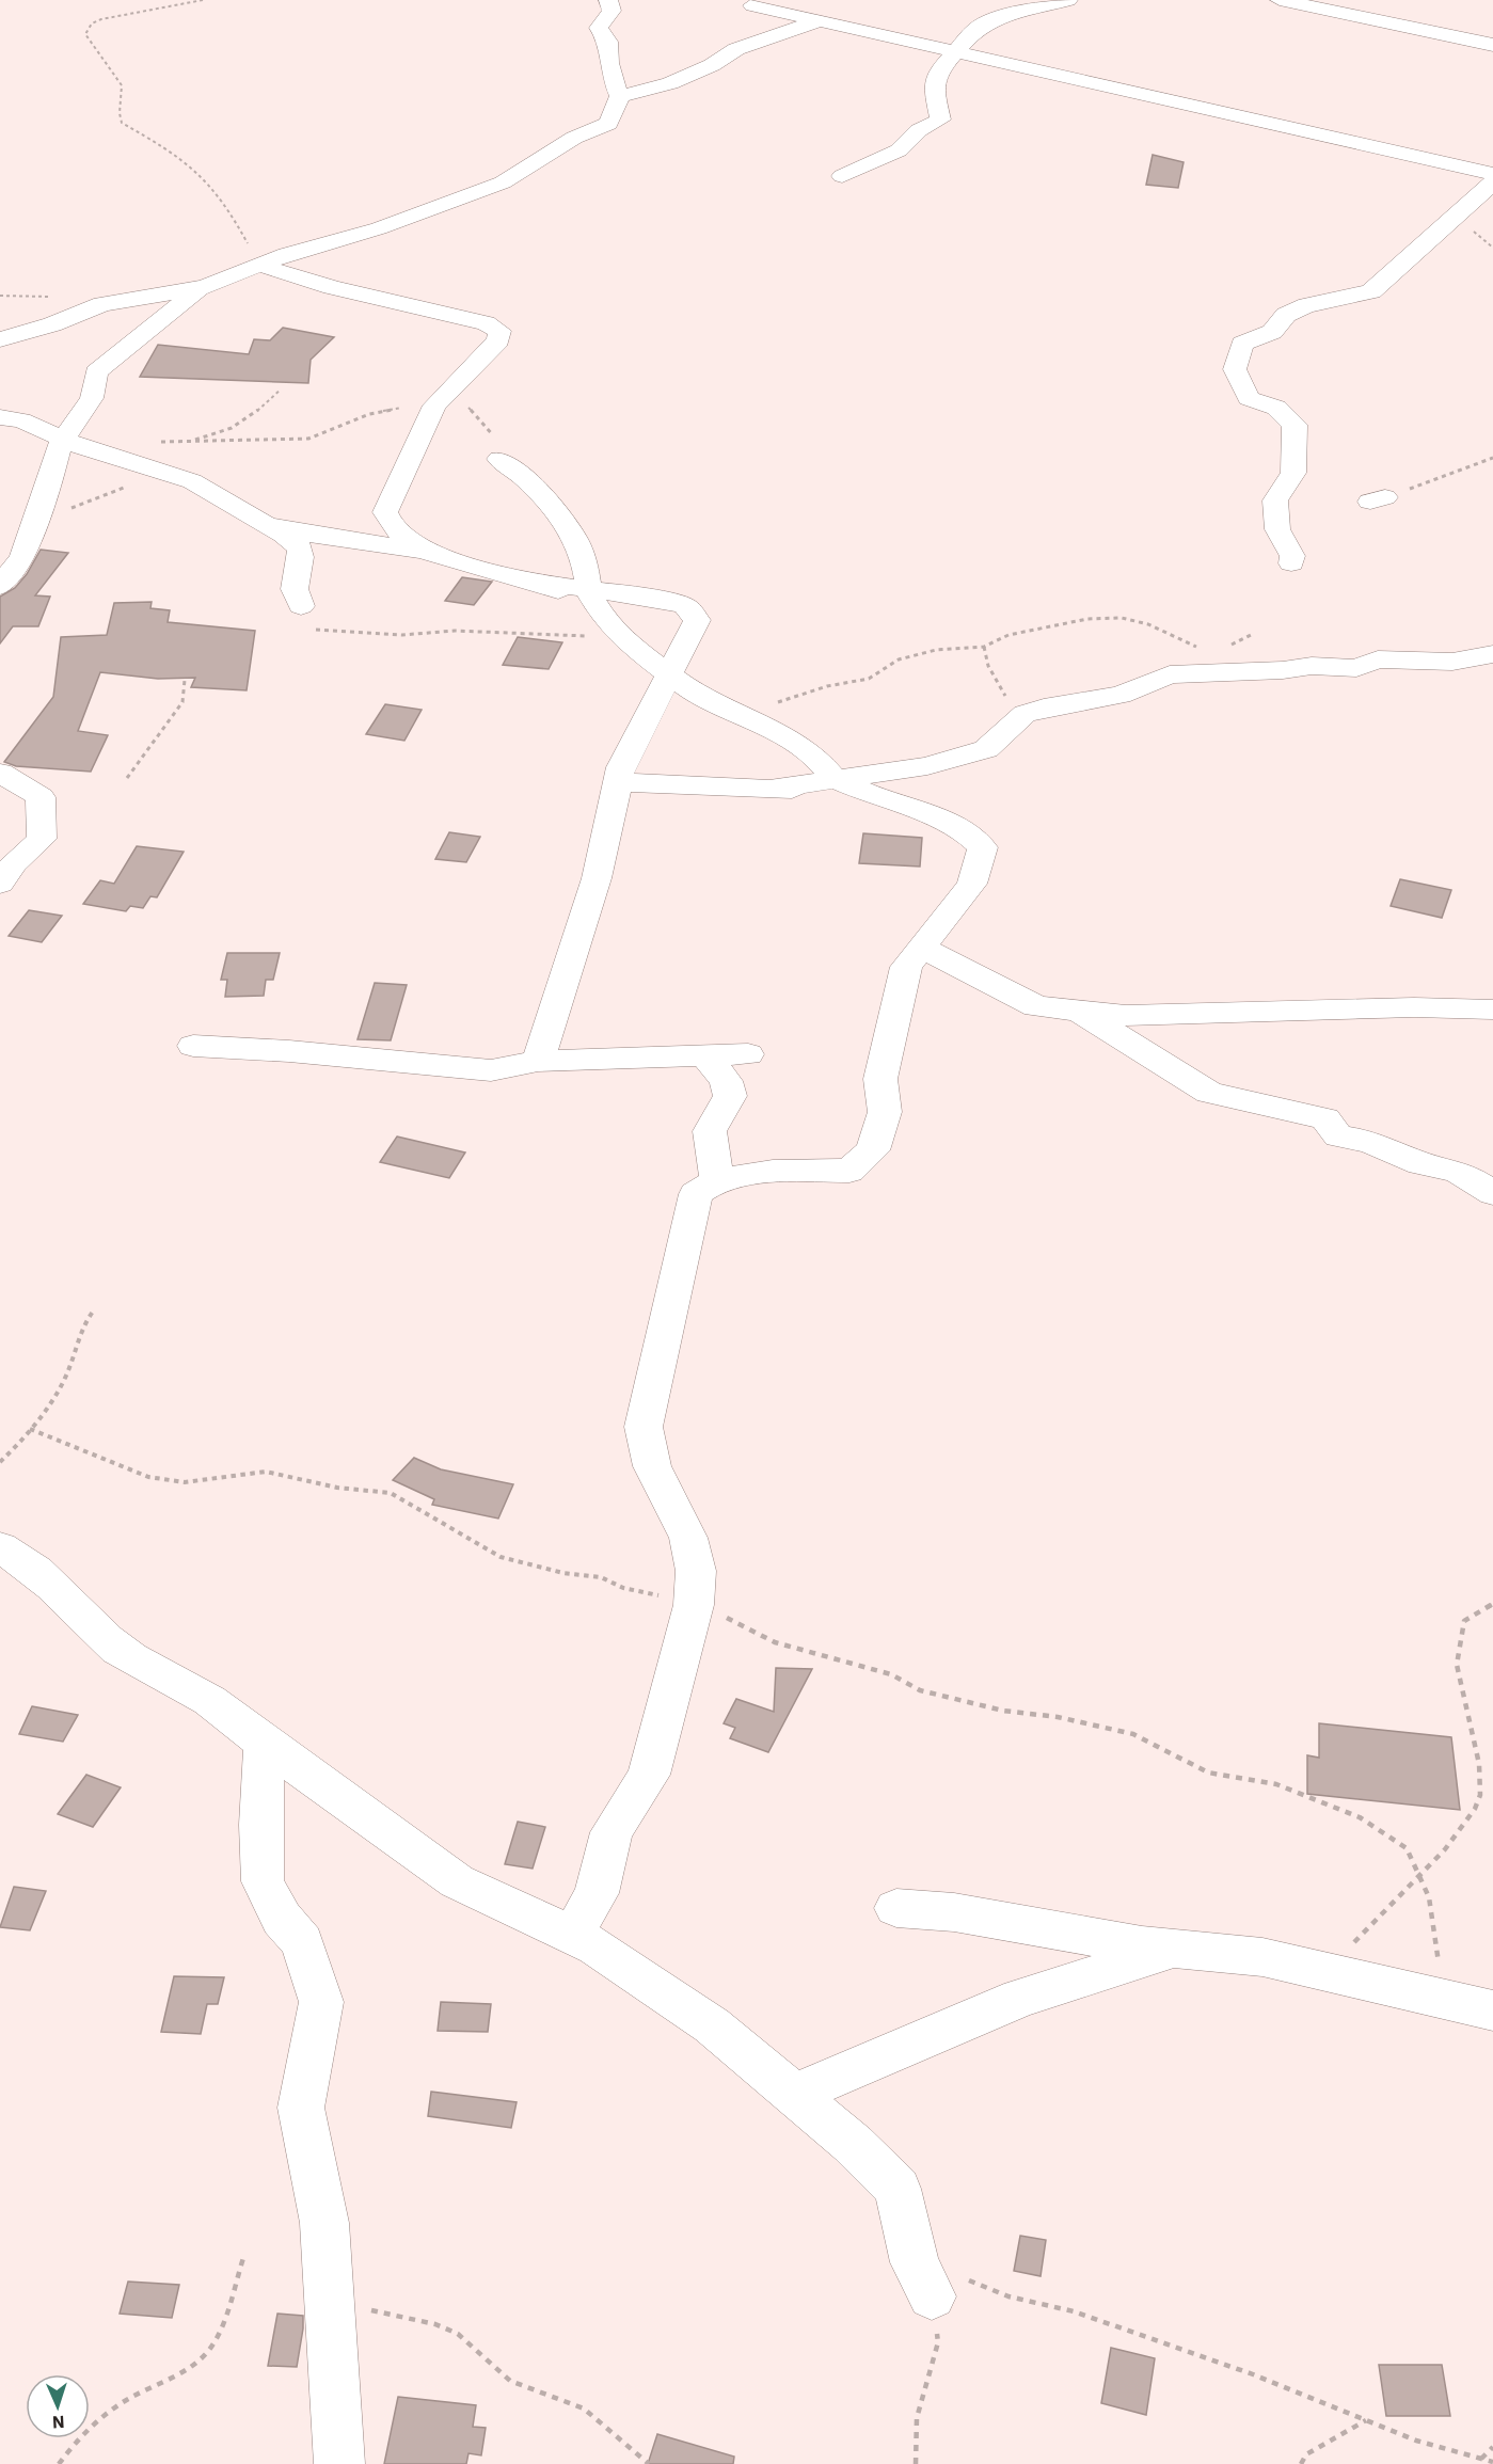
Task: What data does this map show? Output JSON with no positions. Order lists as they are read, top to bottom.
{
  "north": "bottom"
}
